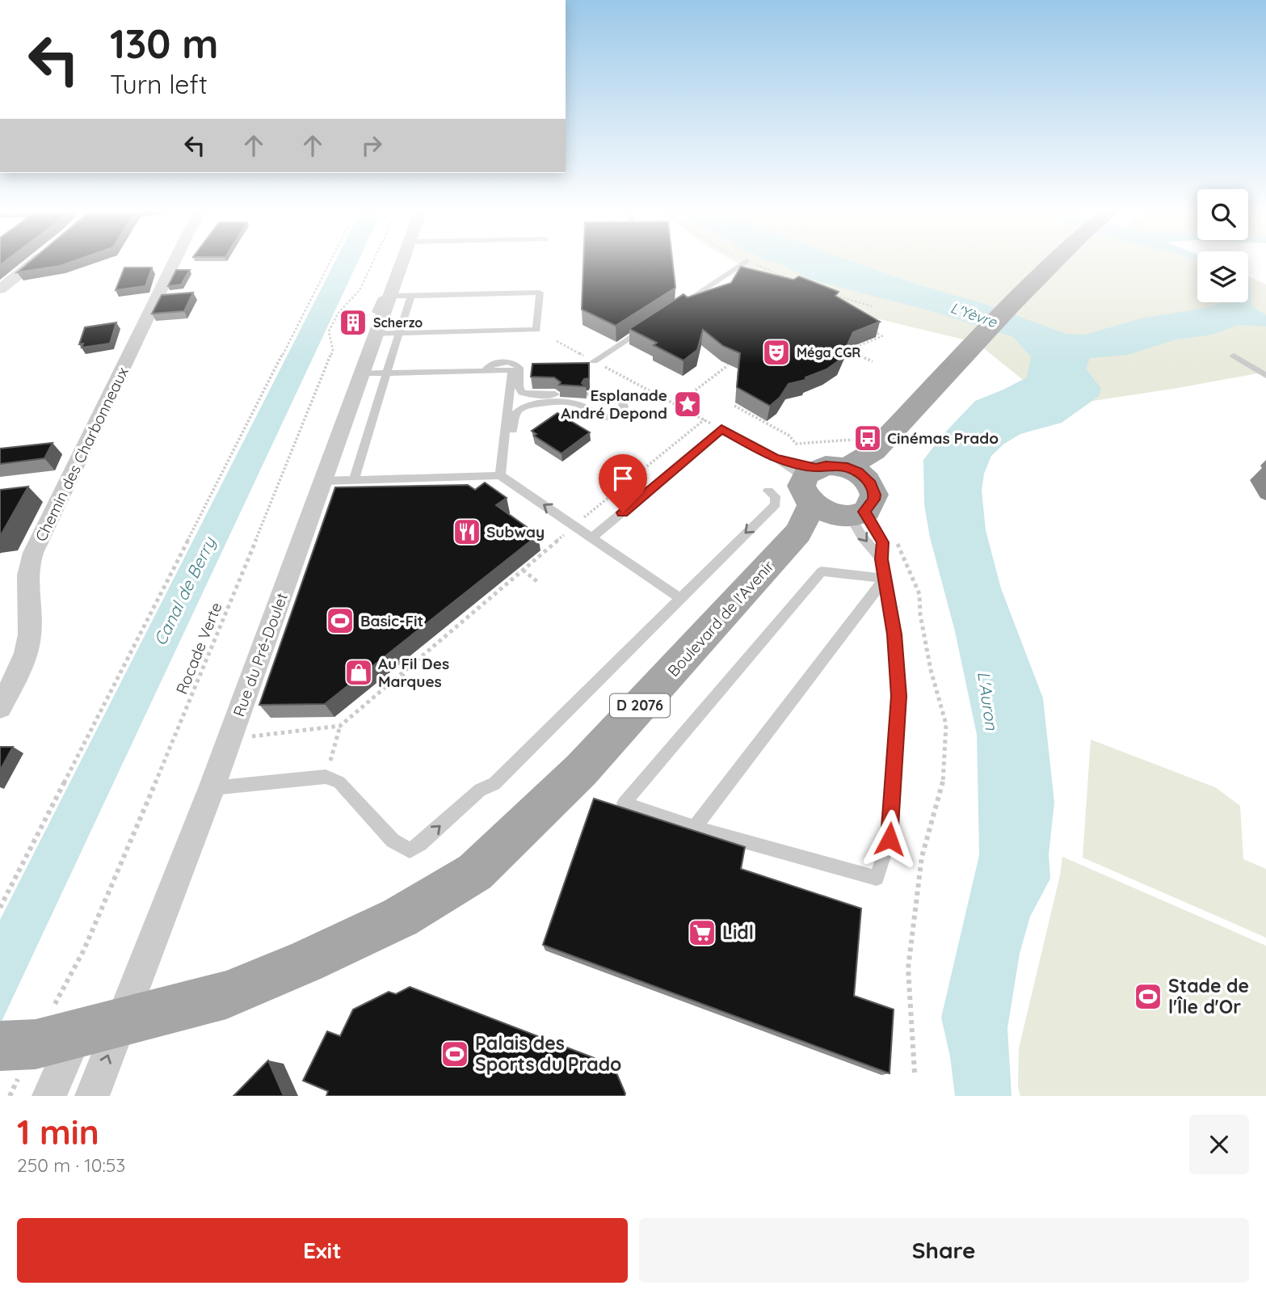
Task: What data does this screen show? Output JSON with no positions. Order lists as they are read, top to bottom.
{
  "streets": {
    "main road": ["Boulevard de l'Avenir", "D 2076"],
    "street": ["Chemin des Charbonneaux", "Rue du Pré-Doulet"],
    "path": ["Rocade Verte"]
  },
  "crossings": [
    ["Boulevard de l'Avenir", "Rocade Verte"],
    ["Boulevard de l'Avenir", "Rue du Pré-Doulet"],
    ["Rocade Verte", "Rue du Pré-Doulet"]
  ],
  "water": ["L'Yèvre", "Canal de Berry", "L'Auron"],
  "places": {
    "building": ["Scherzo"],
    "theatre": ["Méga CGR"],
    "place": ["Esplanade André Depond"],
    "bus stop": ["Cinémas Prado"],
    "restaurant": ["Subway"],
    "sports": ["Basic-Fit", "Stade de l'Île d'Or", "Palais des Sports du Prado"],
    "shop": ["Au Fil Des Marques"],
    "supermarket": ["Lidl"]
  },
  "page": {
    "turn": ["130 m", "Turn left"],
    "heading": ["1 min", "250 m · 10:53"],
    "buttons": ["Exit", "Share"]
  }
}
